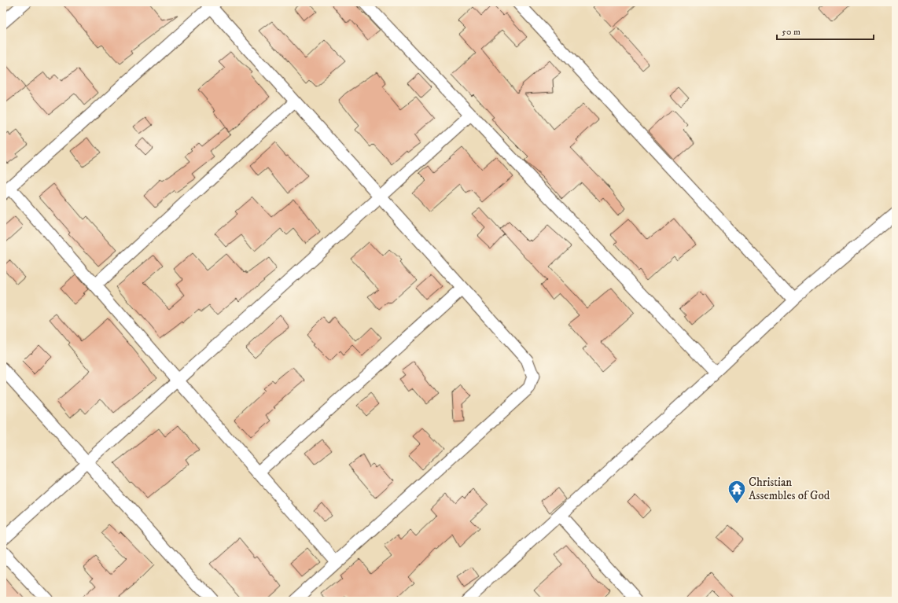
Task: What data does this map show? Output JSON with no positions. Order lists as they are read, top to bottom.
{
  "places": {
    "temple": ["Christian Assembles of God"]
  },
  "scale_bar": "50 m"
}
